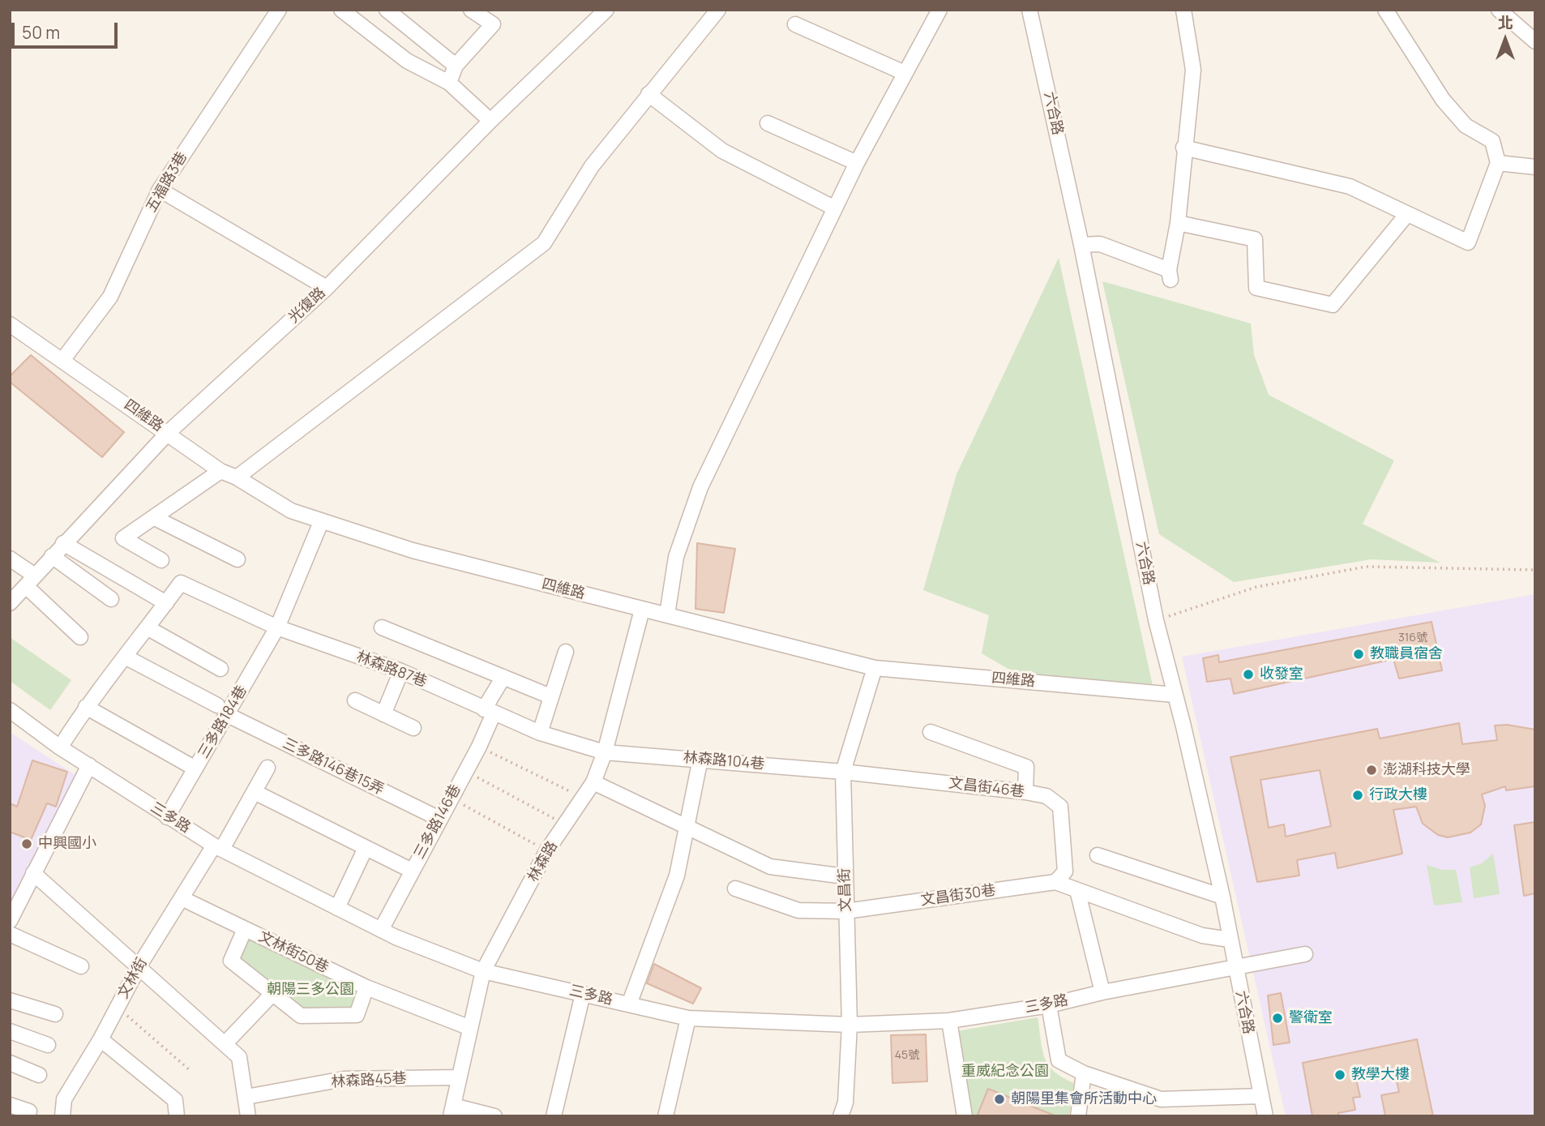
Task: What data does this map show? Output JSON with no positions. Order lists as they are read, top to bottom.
{
  "streets": {
    "street": [
      "六合路",
      "五福路3巷",
      "光復路",
      "四維路",
      "林森路87巷",
      "三多路184巷",
      "林森路104巷",
      "三多路146巷15弄",
      "文昌街46巷",
      "三多路",
      "三多路146巷",
      "林森路",
      "文昌街",
      "文昌街30巷",
      "文林街50巷",
      "文林街",
      "林森路45巷"
    ]
  },
  "crossings": [
    ["六合路", "四維路"],
    ["六合路", "三多路"],
    ["五福路3巷", "四維路"],
    ["光復路", "四維路"],
    ["四維路", "三多路184巷"],
    ["四維路", "林森路"],
    ["四維路", "文昌街"],
    ["林森路87巷", "三多路184巷"],
    ["林森路87巷", "林森路104巷"],
    ["林森路87巷", "三多路146巷"],
    ["林森路87巷", "林森路"],
    ["三多路184巷", "三多路146巷15弄"],
    ["三多路184巷", "三多路"],
    ["林森路104巷", "文昌街46巷"],
    ["林森路104巷", "林森路"],
    ["林森路104巷", "文昌街"],
    ["三多路146巷15弄", "三多路146巷"],
    ["文昌街46巷", "文昌街"],
    ["文昌街46巷", "文昌街30巷"],
    ["三多路", "三多路146巷"],
    ["三多路", "林森路"],
    ["三多路", "文昌街"],
    ["三多路", "文林街"],
    ["林森路", "文林街50巷"],
    ["林森路", "林森路45巷"],
    ["文昌街", "文昌街30巷"],
    ["文林街50巷", "文林街"]
  ],
  "parks": ["朝陽三多公園", "重威紀念公園"],
  "places": [
    "教職員宿舍",
    "收發室",
    "澎湖科技大學",
    "行政大樓",
    "中興國小",
    "警衛室",
    "教學大樓",
    "朝陽里集會所活動中心"
  ],
  "house_numbers": ["316號", "45號"],
  "scale_bar": "50 m",
  "north": "top"
}
